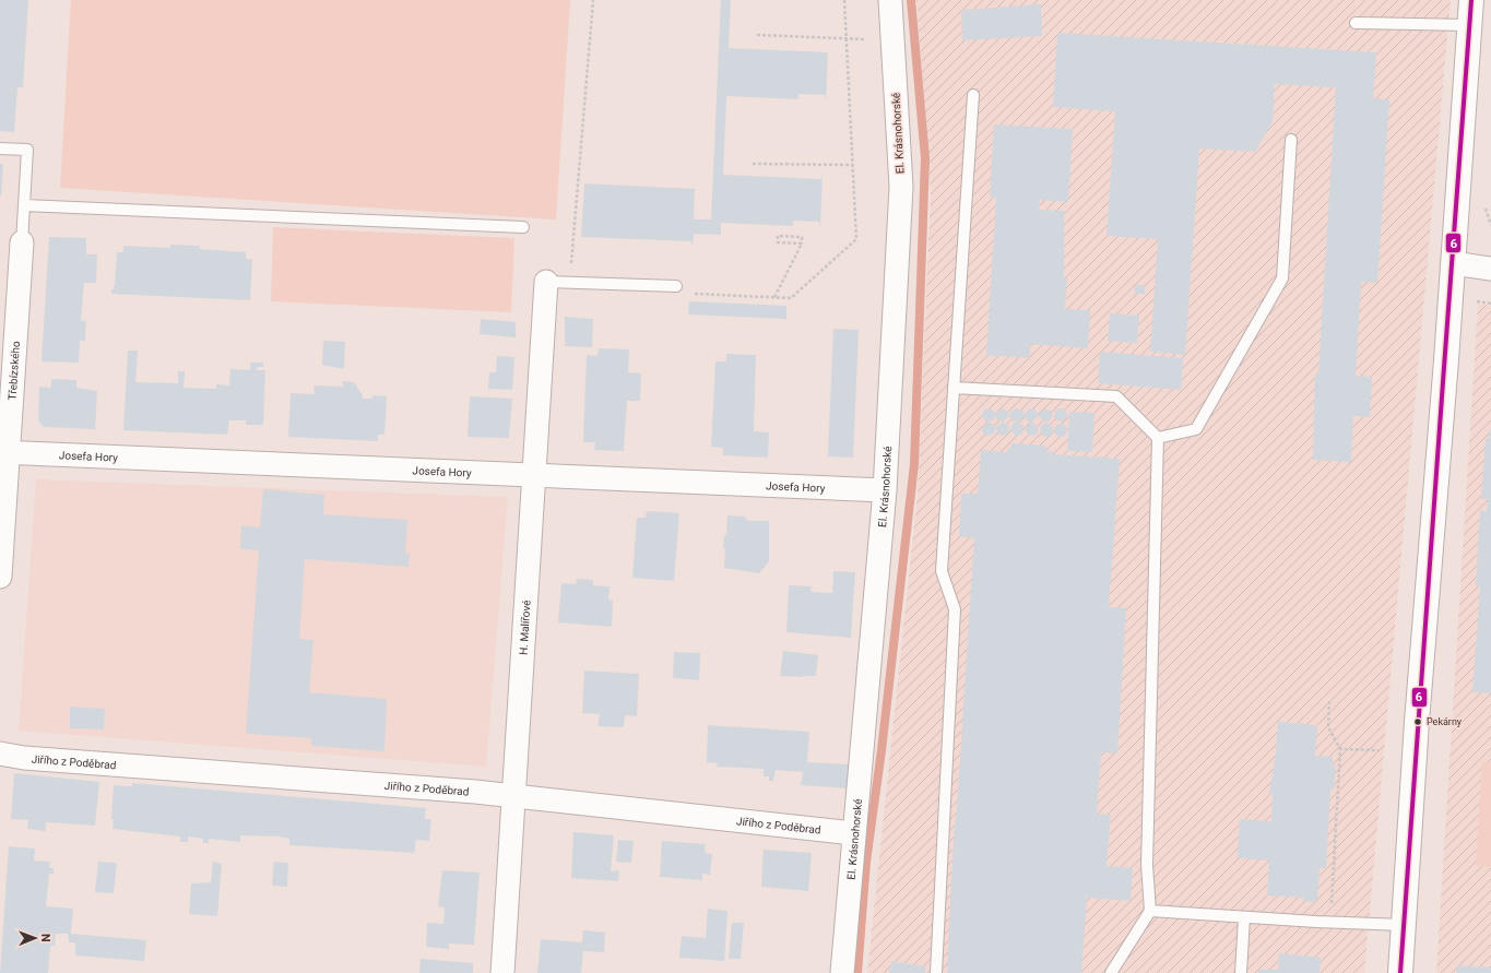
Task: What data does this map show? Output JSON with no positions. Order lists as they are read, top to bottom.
{
  "streets": {
    "street": [
      "El. Krásnohorské",
      "Třebízského",
      "Josefa Hory",
      "H. Malířové",
      "Jiřího z Poděbrad"
    ]
  },
  "crossings": [
    ["El. Krásnohorské", "Josefa Hory"],
    ["El. Krásnohorské", "Jiřího z Poděbrad"],
    ["Třebízského", "Josefa Hory"],
    ["Josefa Hory", "H. Malířové"],
    ["H. Malířové", "Jiřího z Poděbrad"]
  ],
  "places": ["Pekárny"],
  "lines": ["transit line 6"],
  "north": "right"
}
